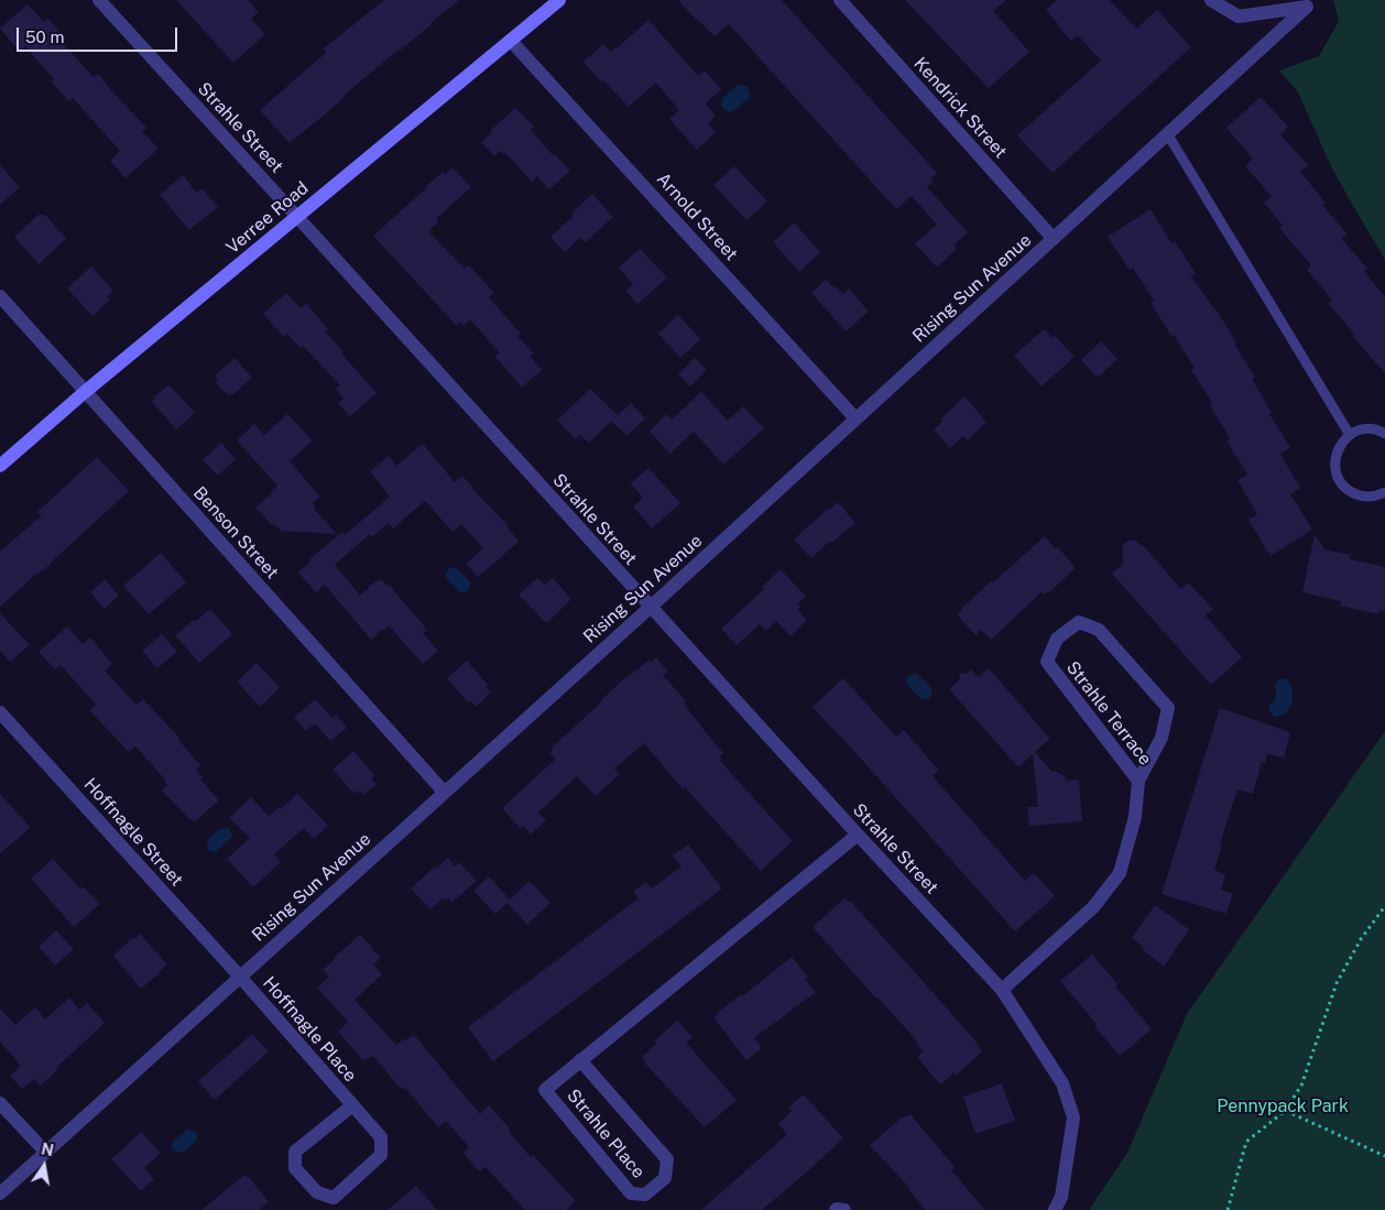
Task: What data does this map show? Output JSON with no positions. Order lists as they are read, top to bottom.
{
  "streets": {
    "main road": ["Verree Road"],
    "street": [
      "Kendrick Street",
      "Strahle Street",
      "Arnold Street",
      "Rising Sun Avenue",
      "Benson Street",
      "Strahle Terrace",
      "Hoffnagle Street",
      "Hoffnagle Place",
      "Strahle Place"
    ]
  },
  "crossings": [
    ["Kendrick Street", "Rising Sun Avenue"],
    ["Strahle Street", "Verree Road"],
    ["Strahle Street", "Rising Sun Avenue"],
    ["Strahle Street", "Strahle Terrace"],
    ["Strahle Street", "Strahle Place"],
    ["Arnold Street", "Verree Road"],
    ["Arnold Street", "Rising Sun Avenue"],
    ["Verree Road", "Benson Street"],
    ["Rising Sun Avenue", "Benson Street"],
    ["Rising Sun Avenue", "Hoffnagle Street"],
    ["Rising Sun Avenue", "Hoffnagle Place"],
    ["Hoffnagle Street", "Hoffnagle Place"]
  ],
  "parks": ["Pennypack Park"],
  "scale_bar": "50 m",
  "north": "top"
}
